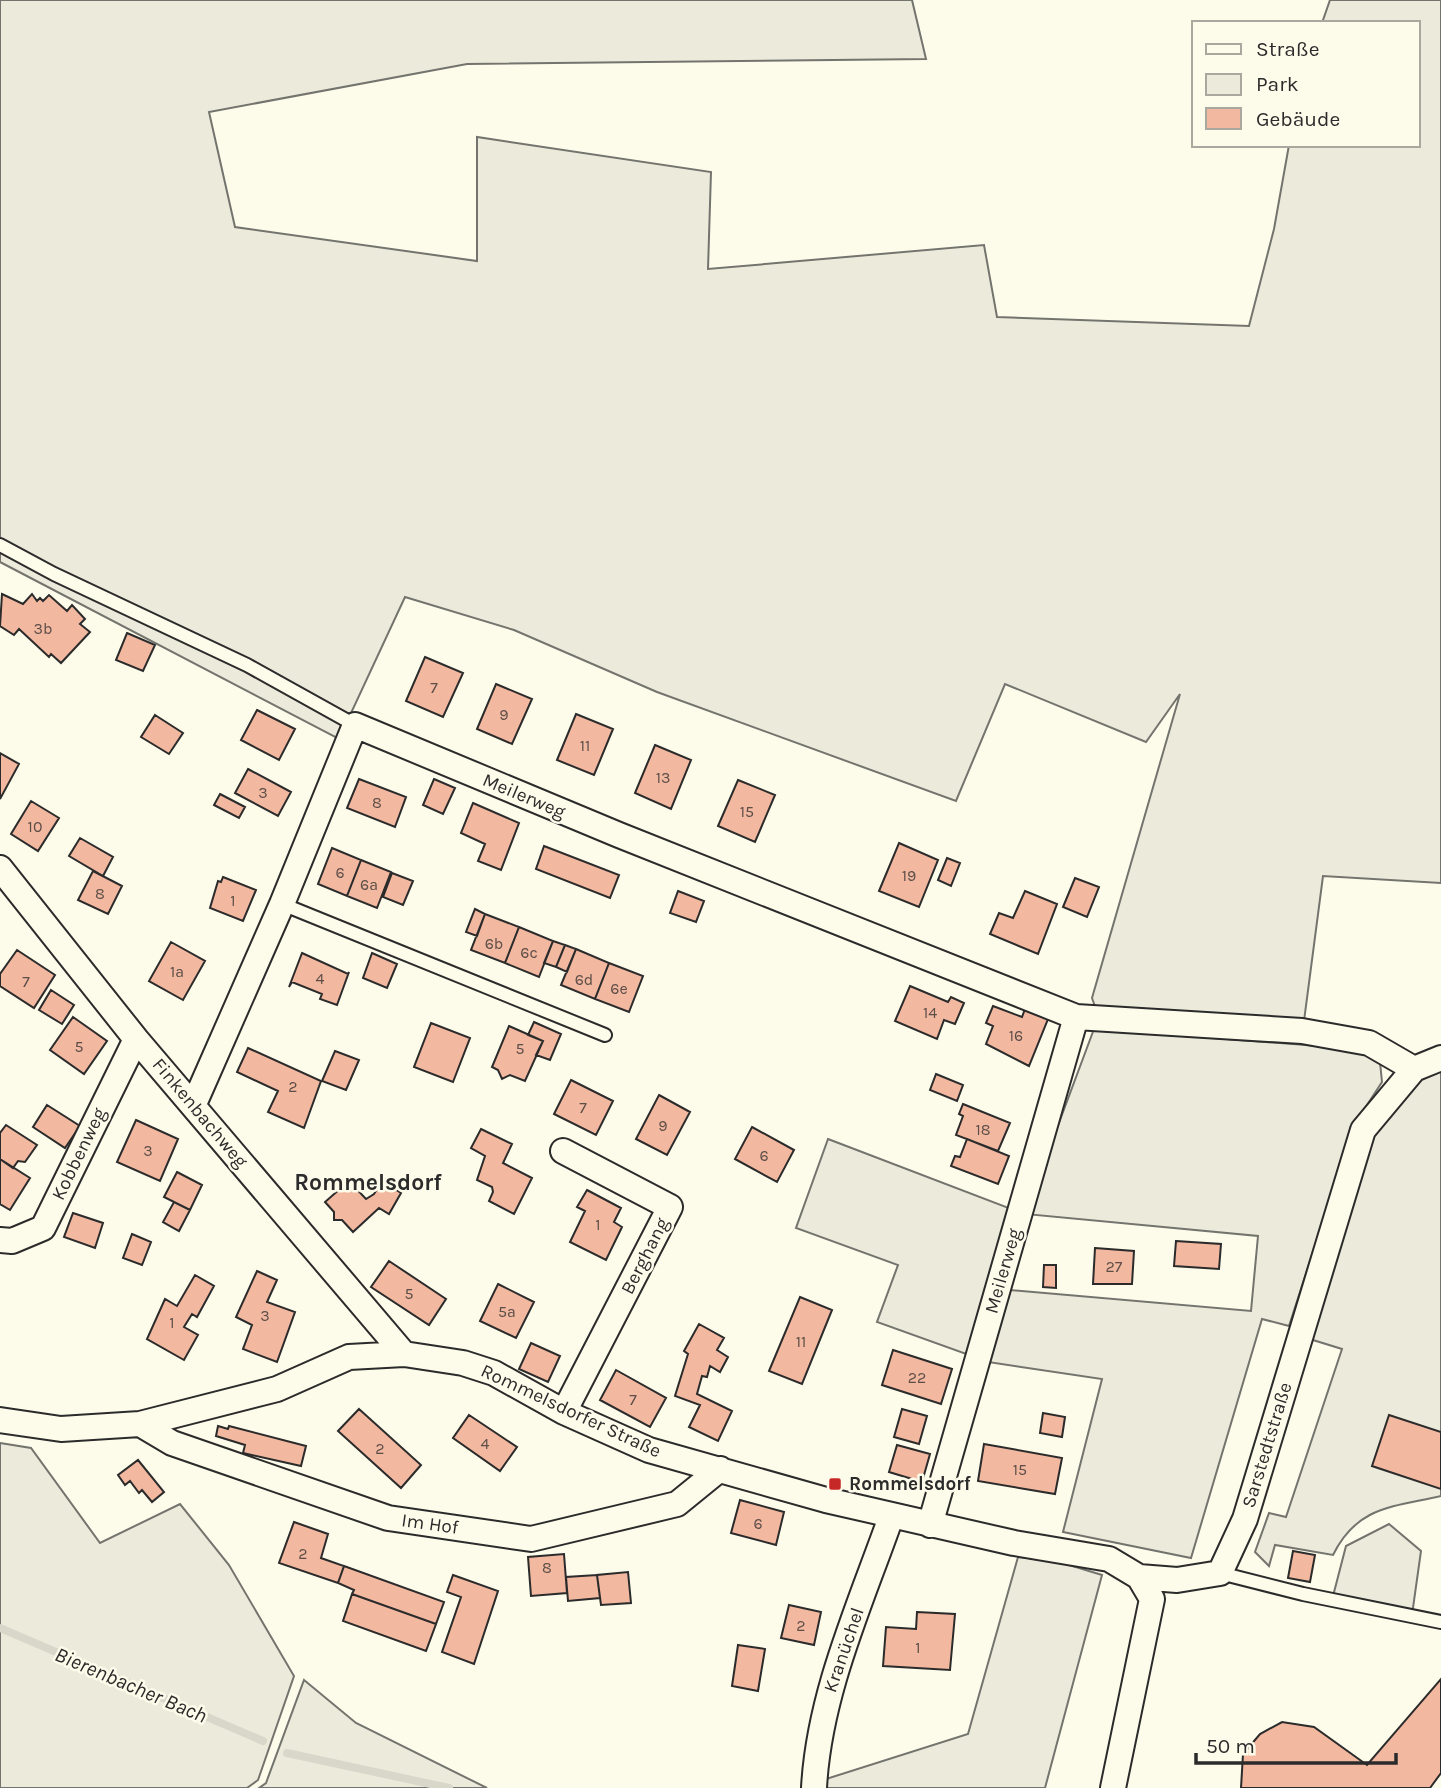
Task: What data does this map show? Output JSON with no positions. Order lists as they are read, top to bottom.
{
  "streets": {
    "street": [
      "Meilerweg",
      "Finkenbachweg",
      "Kobbenweg",
      "Berghang",
      "Rommelsdorfer Straße",
      "Sarstedtstraße",
      "Im Hof",
      "Kranüchel"
    ]
  },
  "crossings": [
    ["Meilerweg", "Rommelsdorfer Straße"],
    ["Meilerweg", "Sarstedtstraße"],
    ["Finkenbachweg", "Kobbenweg"],
    ["Finkenbachweg", "Rommelsdorfer Straße"],
    ["Berghang", "Rommelsdorfer Straße"],
    ["Rommelsdorfer Straße", "Im Hof"],
    ["Rommelsdorfer Straße", "Kranüchel"]
  ],
  "districts": ["Rommelsdorf"],
  "water": ["Bierenbacher Bach"],
  "places": {
    "transit": ["Rommelsdorf"]
  },
  "house_numbers": [
    "3b",
    "7",
    "9",
    "11",
    "13",
    "3",
    "8",
    "15",
    "10",
    "6",
    "19",
    "6a",
    "8",
    "1",
    "6b",
    "6c",
    "1a",
    "4",
    "6d",
    "7",
    "6e",
    "14",
    "16",
    "5",
    "5",
    "2",
    "7",
    "9",
    "18",
    "3",
    "6",
    "1",
    "27",
    "5",
    "5a",
    "3",
    "1",
    "11",
    "22",
    "7",
    "4",
    "2",
    "15",
    "6",
    "2",
    "8",
    "2",
    "1"
  ],
  "legend": ["Straße", "Park", "Gebäude"],
  "scale_bar": "50 m"
}
